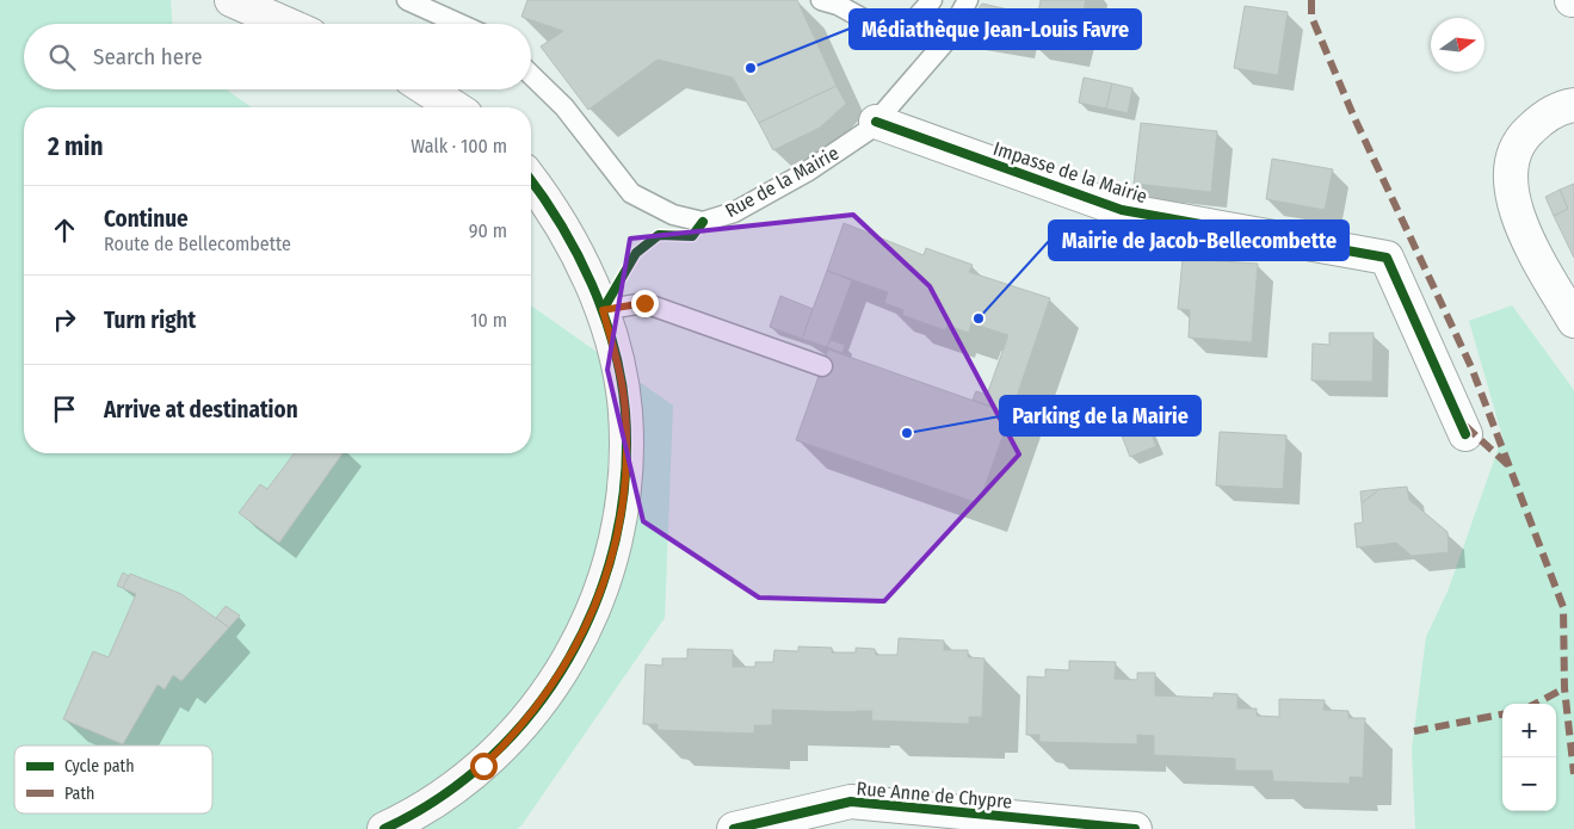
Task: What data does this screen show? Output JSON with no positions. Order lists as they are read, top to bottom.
{
  "streets": {
    "street": ["Impasse de la Mairie", "Rue Anne de Chypre"],
    "lane": ["Rue de la Mairie"]
  },
  "crossings": [
    ["Impasse de la Mairie", "Rue de la Mairie"]
  ],
  "places": ["Médiathèque Jean-Louis Favre", "Mairie de Jacob-Bellecombette", "Parking de la Mairie"],
  "legend": ["Cycle path", "Path"],
  "north": "right",
  "page": {
    "search": "Search here",
    "heading": ["2 min", "Walk · 100 m"],
    "list": [
      ["Continue", "Route de Bellecombette", "90 m"],
      ["Turn right", "10 m"],
      "Arrive at destination"
    ],
    "map_buttons": ["+", "−"]
  }
}
